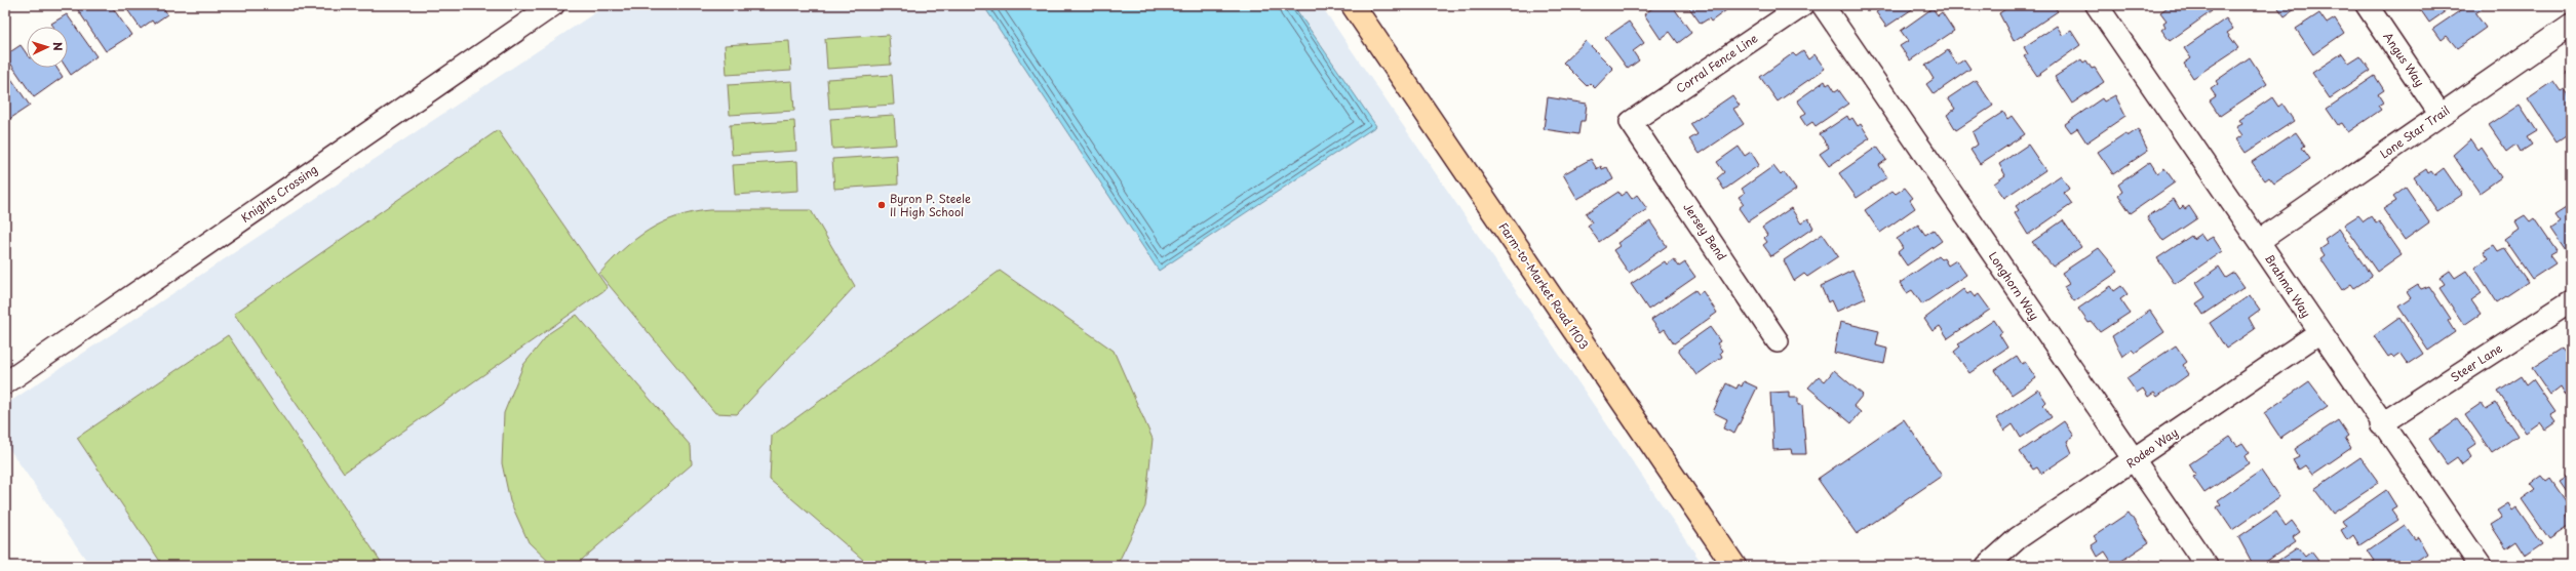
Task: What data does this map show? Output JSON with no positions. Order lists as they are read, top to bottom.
{
  "streets": {
    "main road": ["Farm-to-Market Road 1103"],
    "street": [
      "Angus Way",
      "Corral Fence Line",
      "Lone Star Trail",
      "Knights Crossing",
      "Jersey Bend",
      "Longhorn Way",
      "Brahma Way",
      "Steer Lane",
      "Rodeo Way"
    ]
  },
  "crossings": [
    ["Angus Way", "Lone Star Trail"],
    ["Corral Fence Line", "Jersey Bend"],
    ["Lone Star Trail", "Brahma Way"],
    ["Longhorn Way", "Rodeo Way"],
    ["Brahma Way", "Steer Lane"],
    ["Brahma Way", "Rodeo Way"]
  ],
  "places": ["Byron P. Steele II High School"],
  "north": "right"
}
